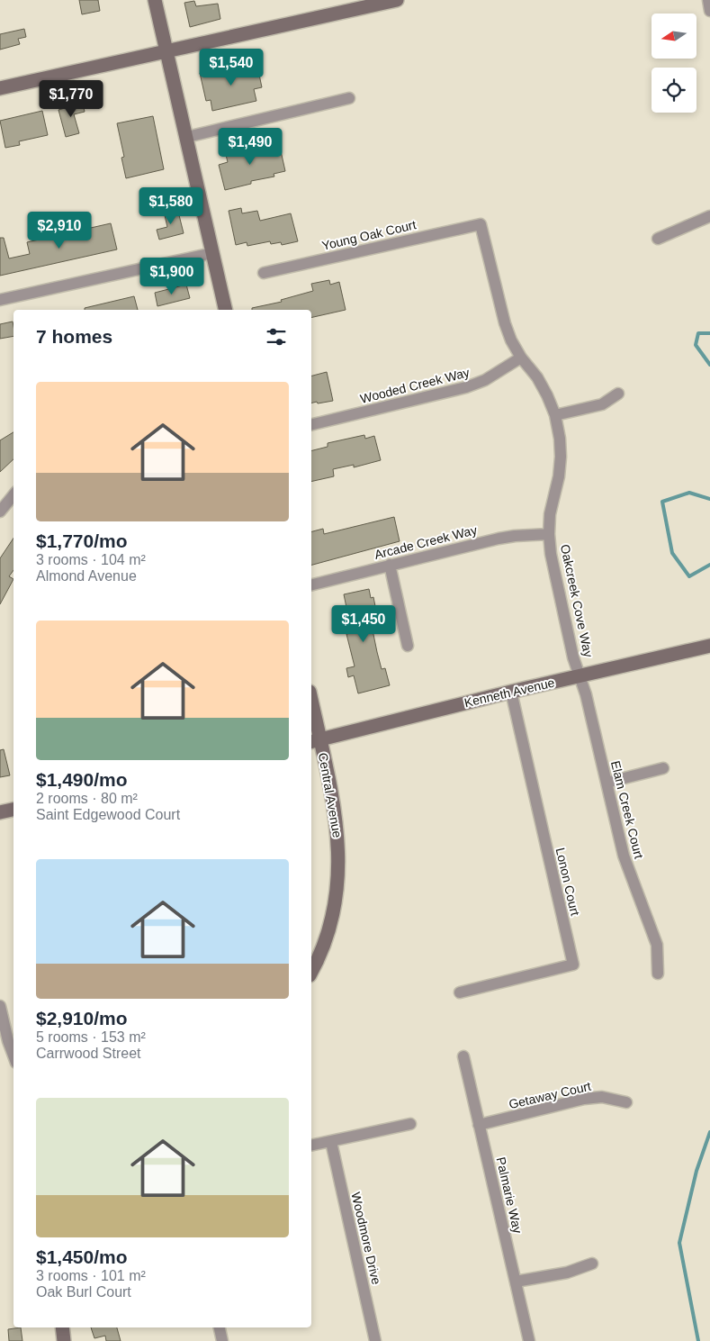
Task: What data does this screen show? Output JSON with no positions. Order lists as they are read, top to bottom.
{
  "streets": {
    "street": [
      "Young Oak Court",
      "Wooded Creek Way",
      "Arcade Creek Way",
      "Oakcreek Cove Way",
      "Kenneth Avenue",
      "Central Avenue",
      "Elam Creek Court",
      "Lonon Court",
      "Getaway Court",
      "Palmarie Way",
      "Woodmore Drive"
    ]
  },
  "crossings": [
    ["Young Oak Court", "Oakcreek Cove Way"],
    ["Wooded Creek Way", "Oakcreek Cove Way"],
    ["Arcade Creek Way", "Oakcreek Cove Way"],
    ["Oakcreek Cove Way", "Kenneth Avenue"],
    ["Oakcreek Cove Way", "Elam Creek Court"],
    ["Kenneth Avenue", "Central Avenue"],
    ["Kenneth Avenue", "Elam Creek Court"],
    ["Kenneth Avenue", "Lonon Court"],
    ["Getaway Court", "Palmarie Way"]
  ],
  "north": "left",
  "page": {
    "price": [
      "$1,540",
      "$1,770",
      "$1,490",
      "$1,580",
      "$2,910",
      "$1,900",
      "$1,450"
    ],
    "heading": "7 homes",
    "list": [
      {
        "name": "$1,770/mo",
        "note": "3 rooms · 104 m² · Almond Avenue"
      },
      {
        "name": "$1,490/mo",
        "note": "2 rooms · 80 m² · Saint Edgewood Court"
      },
      {
        "name": "$2,910/mo",
        "note": "5 rooms · 153 m² · Carrwood Street"
      },
      {
        "name": "$1,450/mo",
        "note": "3 rooms · 101 m² · Oak Burl Court"
      }
    ]
  }
}
